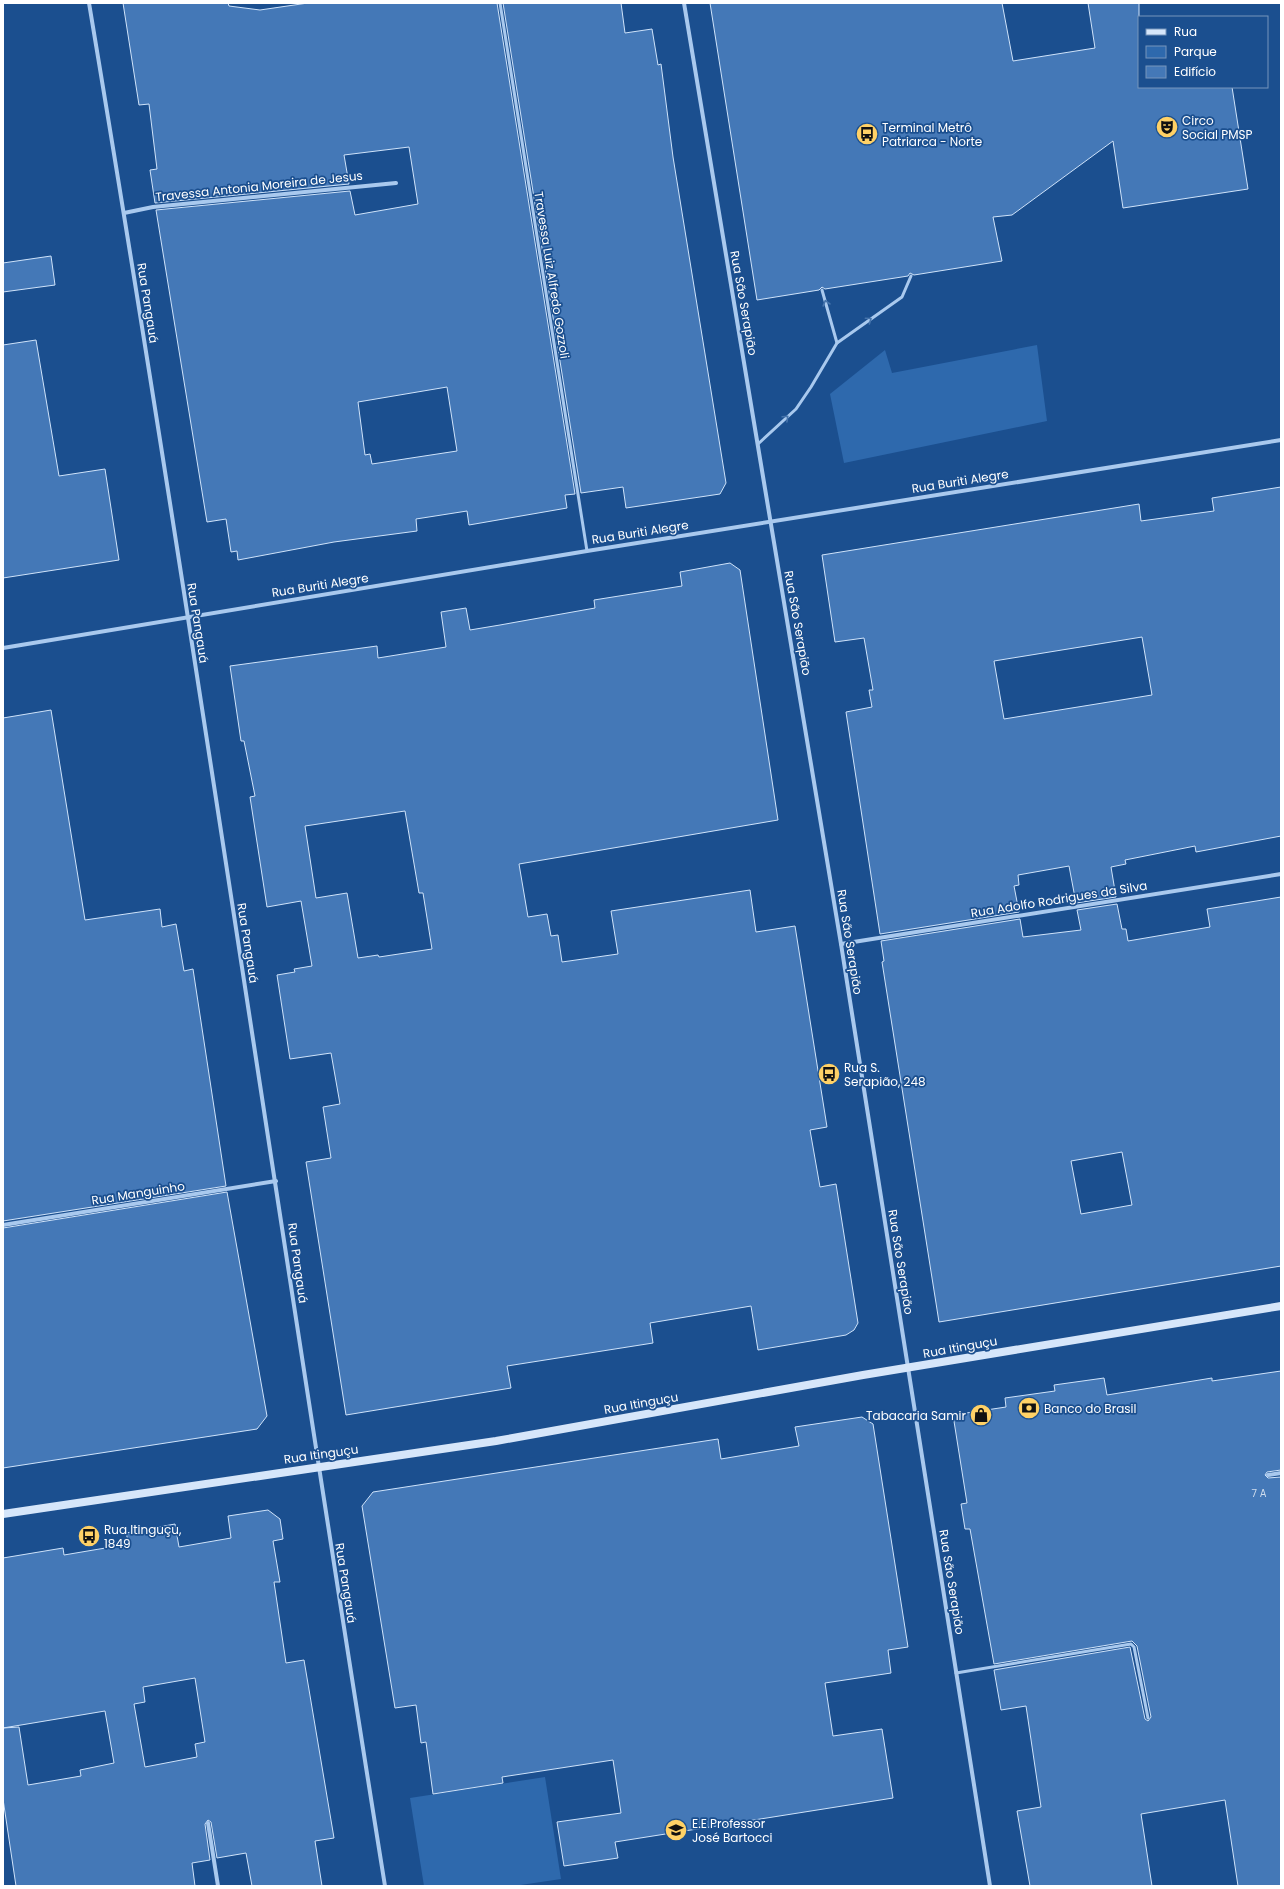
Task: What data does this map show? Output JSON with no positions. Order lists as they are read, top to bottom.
{
  "streets": {
    "main road": ["Rua Itinguçu"],
    "street": [
      "Travessa Antonia Moreira de Jesus",
      "Rua Pangauá",
      "Rua São Serapião",
      "Rua Buriti Alegre",
      "Rua Adolfo Rodrigues da Silva",
      "Rua Manguinho"
    ],
    "lane": ["Travessa Luiz Alfredo Gozzoli"]
  },
  "crossings": [
    ["Travessa Antonia Moreira de Jesus", "Rua Pangauá"],
    ["Travessa Luiz Alfredo Gozzoli", "Rua Buriti Alegre"],
    ["Rua Pangauá", "Rua Buriti Alegre"],
    ["Rua Pangauá", "Rua Manguinho"],
    ["Rua Pangauá", "Rua Itinguçu"],
    ["Rua São Serapião", "Rua Buriti Alegre"],
    ["Rua São Serapião", "Rua Adolfo Rodrigues da Silva"],
    ["Rua São Serapião", "Rua Itinguçu"]
  ],
  "places": {
    "theatre": ["Circo Social PMSP"],
    "bus stop": ["Terminal Metrô Patriarca - Norte", "Rua S. Serapião, 248", "Rua Itinguçu, 1849"],
    "bank": ["Banco do Brasil"],
    "shop": ["Tabacaria Samir"],
    "school or university": ["E.E Professor José Bartocci"]
  },
  "house_numbers": ["7 A"],
  "legend": ["Rua", "Parque", "Edifício"]
}
